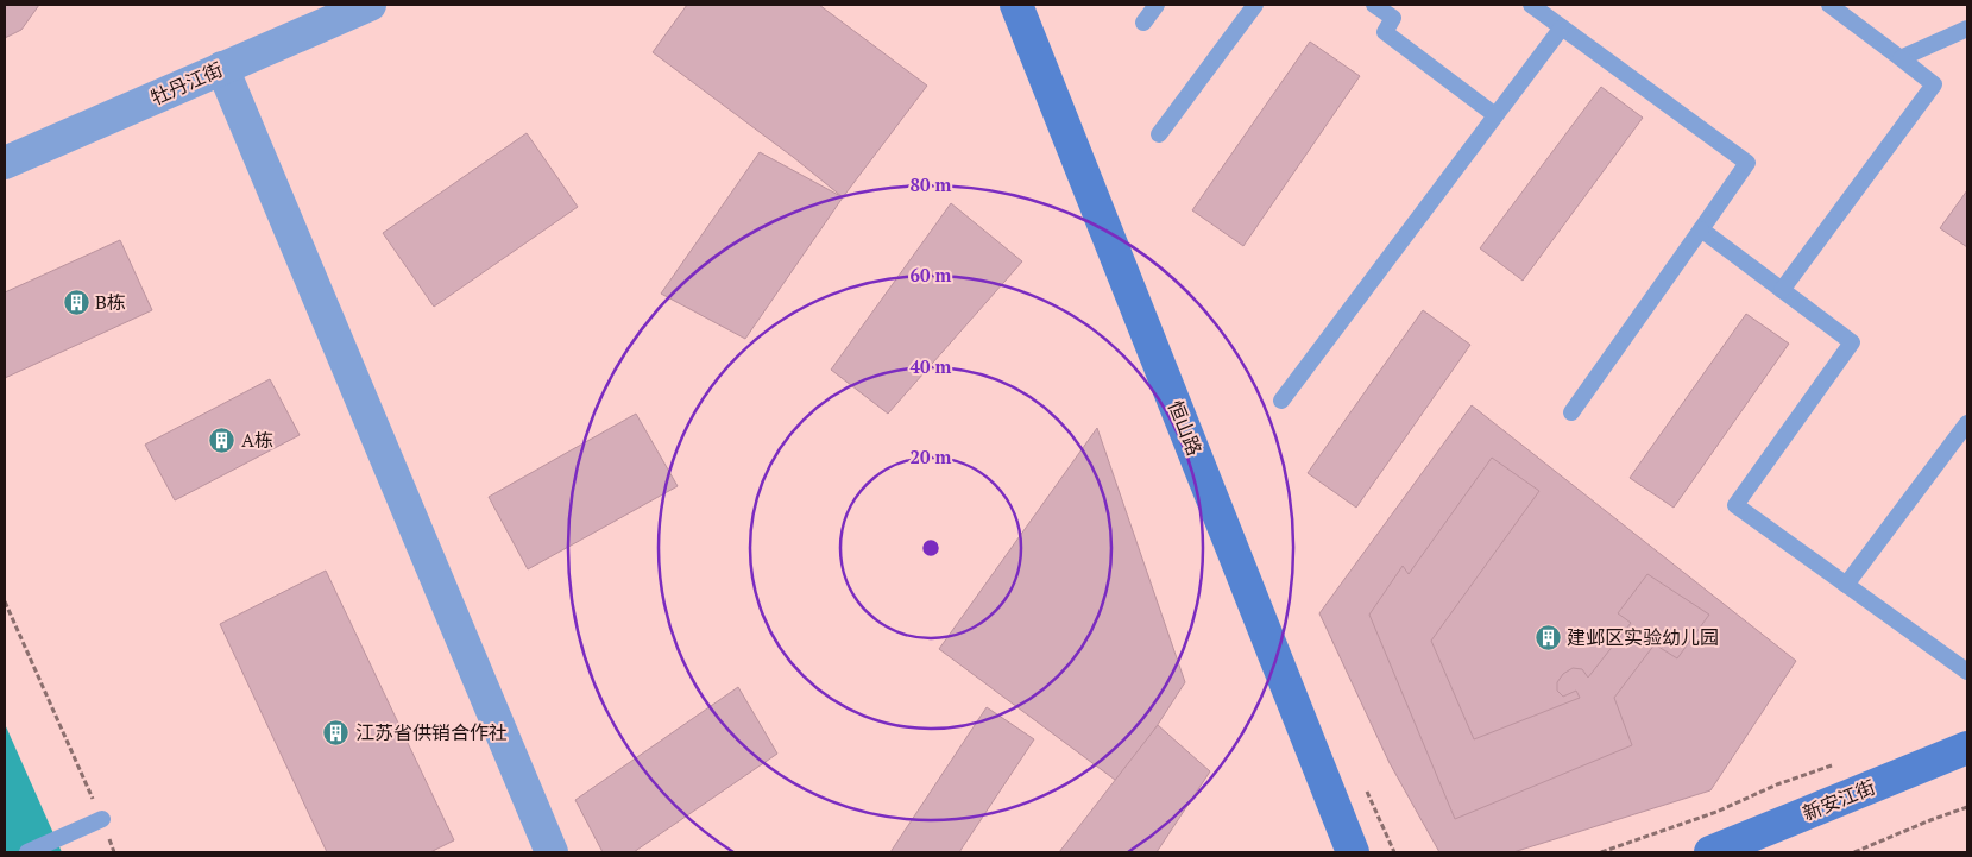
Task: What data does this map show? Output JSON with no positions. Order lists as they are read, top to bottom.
{
  "streets": {
    "street": ["牡丹江街", "恒山路", "新安江街"]
  },
  "places": {
    "building": [
      "B栋",
      "A栋",
      "建邺区实验幼儿园",
      "江苏省供销合作社"
    ]
  },
  "rings": [
    "80 m",
    "60 m",
    "40 m",
    "20 m"
  ]
}
